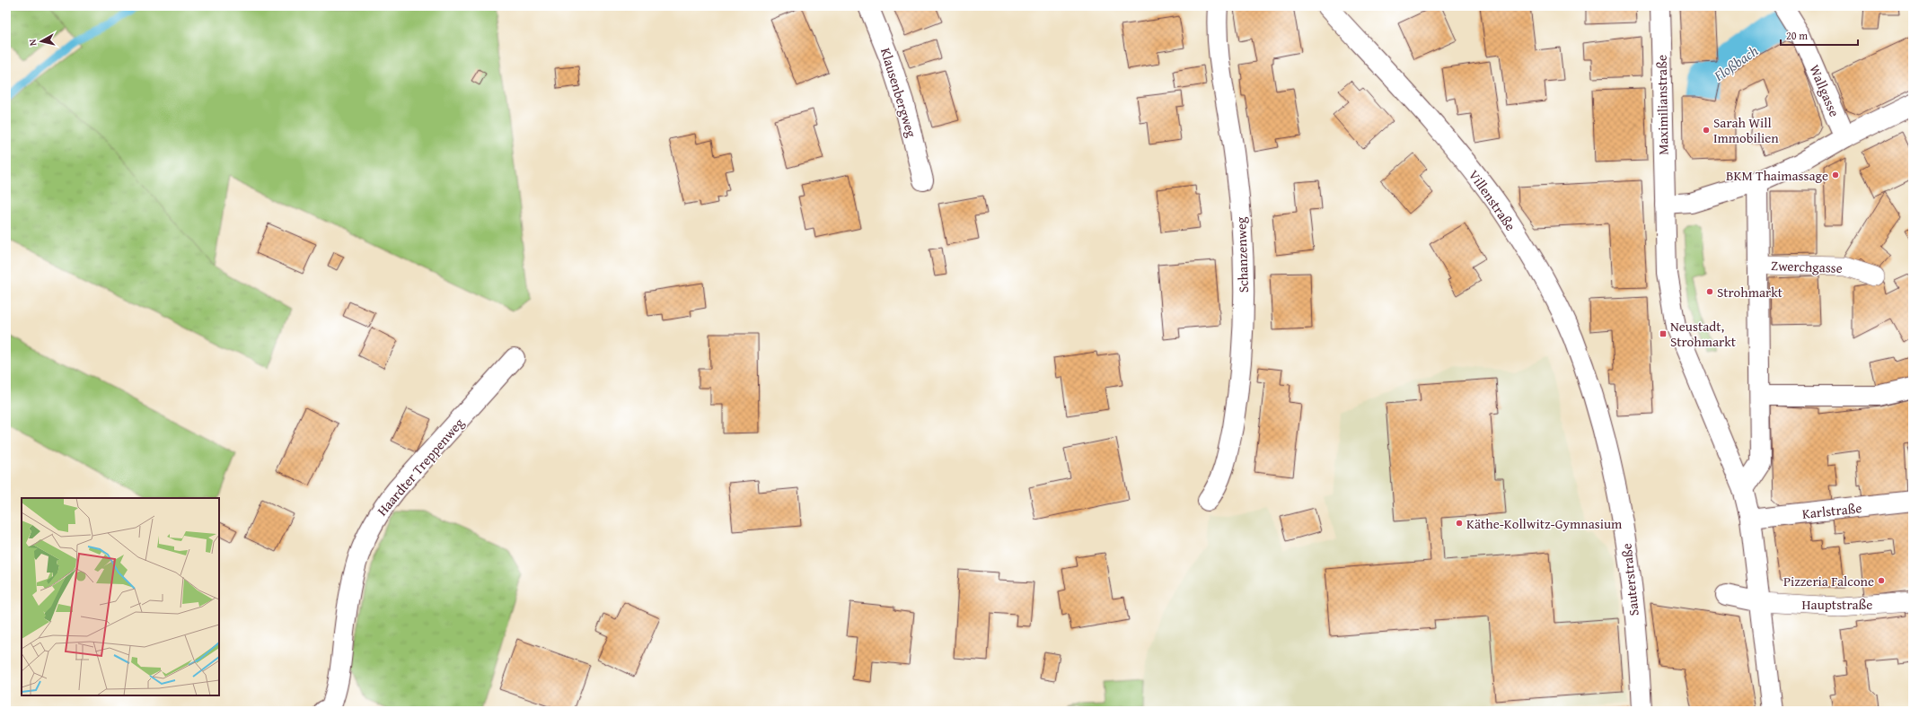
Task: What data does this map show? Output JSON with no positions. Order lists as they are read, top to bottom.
{
  "streets": {
    "street": [
      "Wallgasse",
      "Klausenbergweg",
      "Maximilianstraße",
      "Villenstraße",
      "Schanzenweg",
      "Zwerchgasse",
      "Haardter Treppenweg",
      "Karlstraße",
      "Sauterstraße",
      "Hauptstraße"
    ]
  },
  "crossings": [
    ["Villenstraße", "Sauterstraße"]
  ],
  "water": ["Floßbach"],
  "places": {
    "other": [
      "Sarah Will Immobilien",
      "BKM Thaimassage",
      "Strohmarkt",
      "Käthe-Kollwitz-Gymnasium",
      "Pizzeria Falcone"
    ],
    "transit": ["Neustadt, Strohmarkt"]
  },
  "scale_bar": "20 m",
  "north": "left"
}
